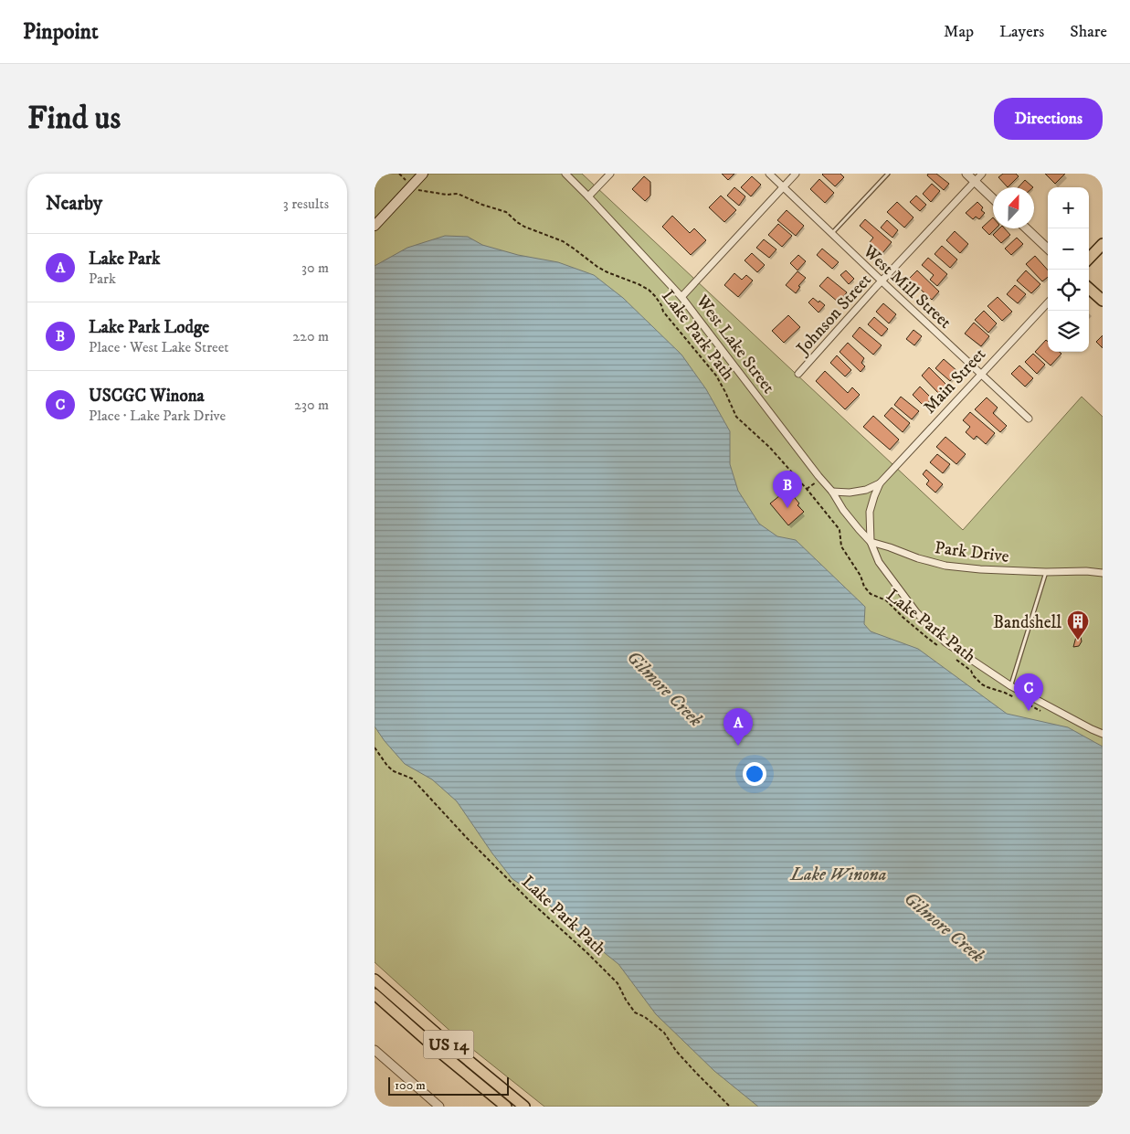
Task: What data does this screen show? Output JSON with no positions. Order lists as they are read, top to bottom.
{
  "streets": {
    "main road": ["US 14"],
    "street": [
      "West Mill Street",
      "Johnson Street",
      "West Lake Street",
      "Main Street",
      "Park Drive"
    ],
    "path": ["Lake Park Path"]
  },
  "crossings": [
    ["West Mill Street", "Johnson Street"],
    ["West Mill Street", "Main Street"],
    ["West Lake Street", "Main Street"],
    ["West Lake Street", "Park Drive"],
    ["Main Street", "Park Drive"]
  ],
  "water": ["Gilmore Creek", "Lake Winona"],
  "places": {
    "building": ["Bandshell"]
  },
  "scale_bar": "100 m",
  "north": "top",
  "page": {
    "header": "Pinpoint",
    "nav": ["Map", "Layers", "Share"],
    "buttons": "Directions",
    "title": "Find us",
    "heading": ["Nearby", "3 results"],
    "map_buttons": ["+", "−"],
    "list": [
      {
        "mark": "A",
        "name": "Lake Park",
        "note": "Park",
        "value": "30 m"
      },
      {
        "mark": "B",
        "name": "Lake Park Lodge",
        "note": "Place · West Lake Street",
        "value": "220 m"
      },
      {
        "mark": "C",
        "name": "USCGC Winona",
        "note": "Place · Lake Park Drive",
        "value": "230 m"
      }
    ],
    "pins": ["B", "C", "A"],
    "scale": "100 m"
  }
}
